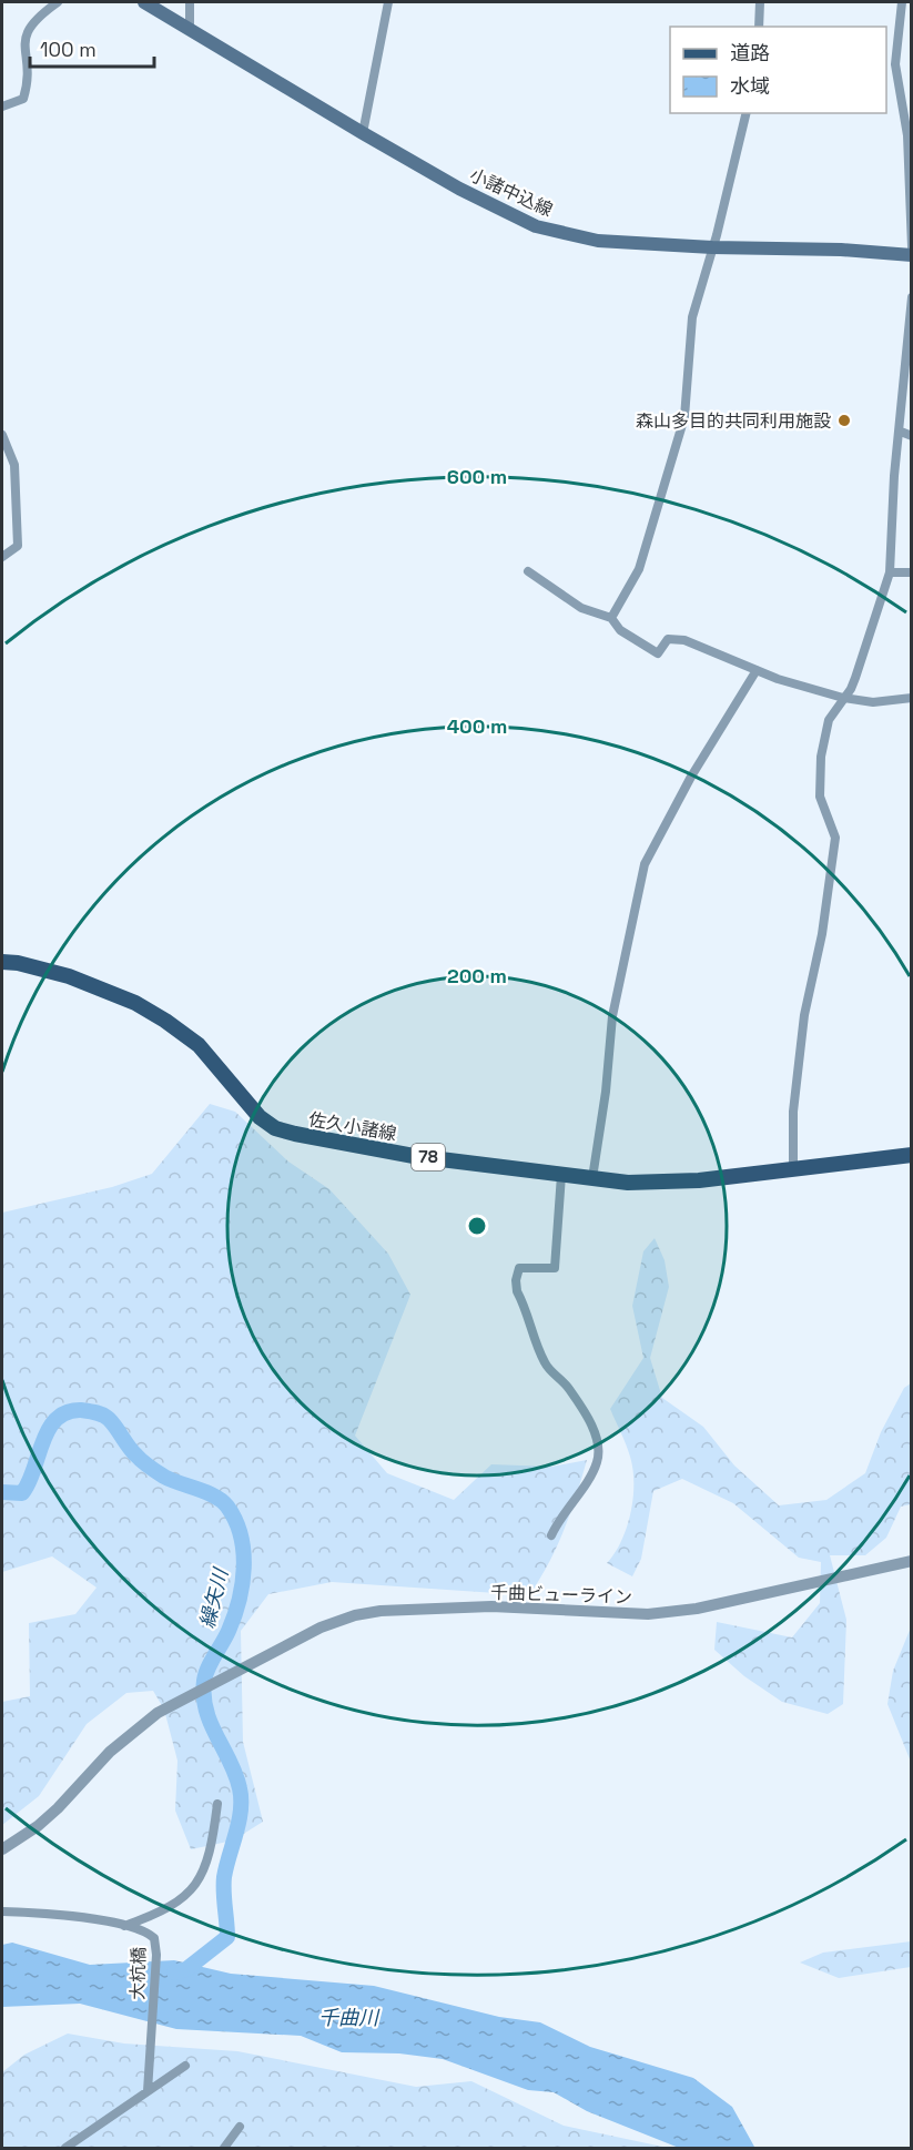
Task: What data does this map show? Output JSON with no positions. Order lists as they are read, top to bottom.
{
  "streets": {
    "main road": ["小諸中込線", "佐久小諸線", "78"],
    "street": ["千曲ビューライン", "大杭橋"]
  },
  "water": ["繰矢川", "千曲川"],
  "places": ["森山多目的共同利用施設"],
  "legend": ["道路", "水域"],
  "scale_bar": "100 m",
  "rings": ["600 m", "400 m", "200 m"]
}
